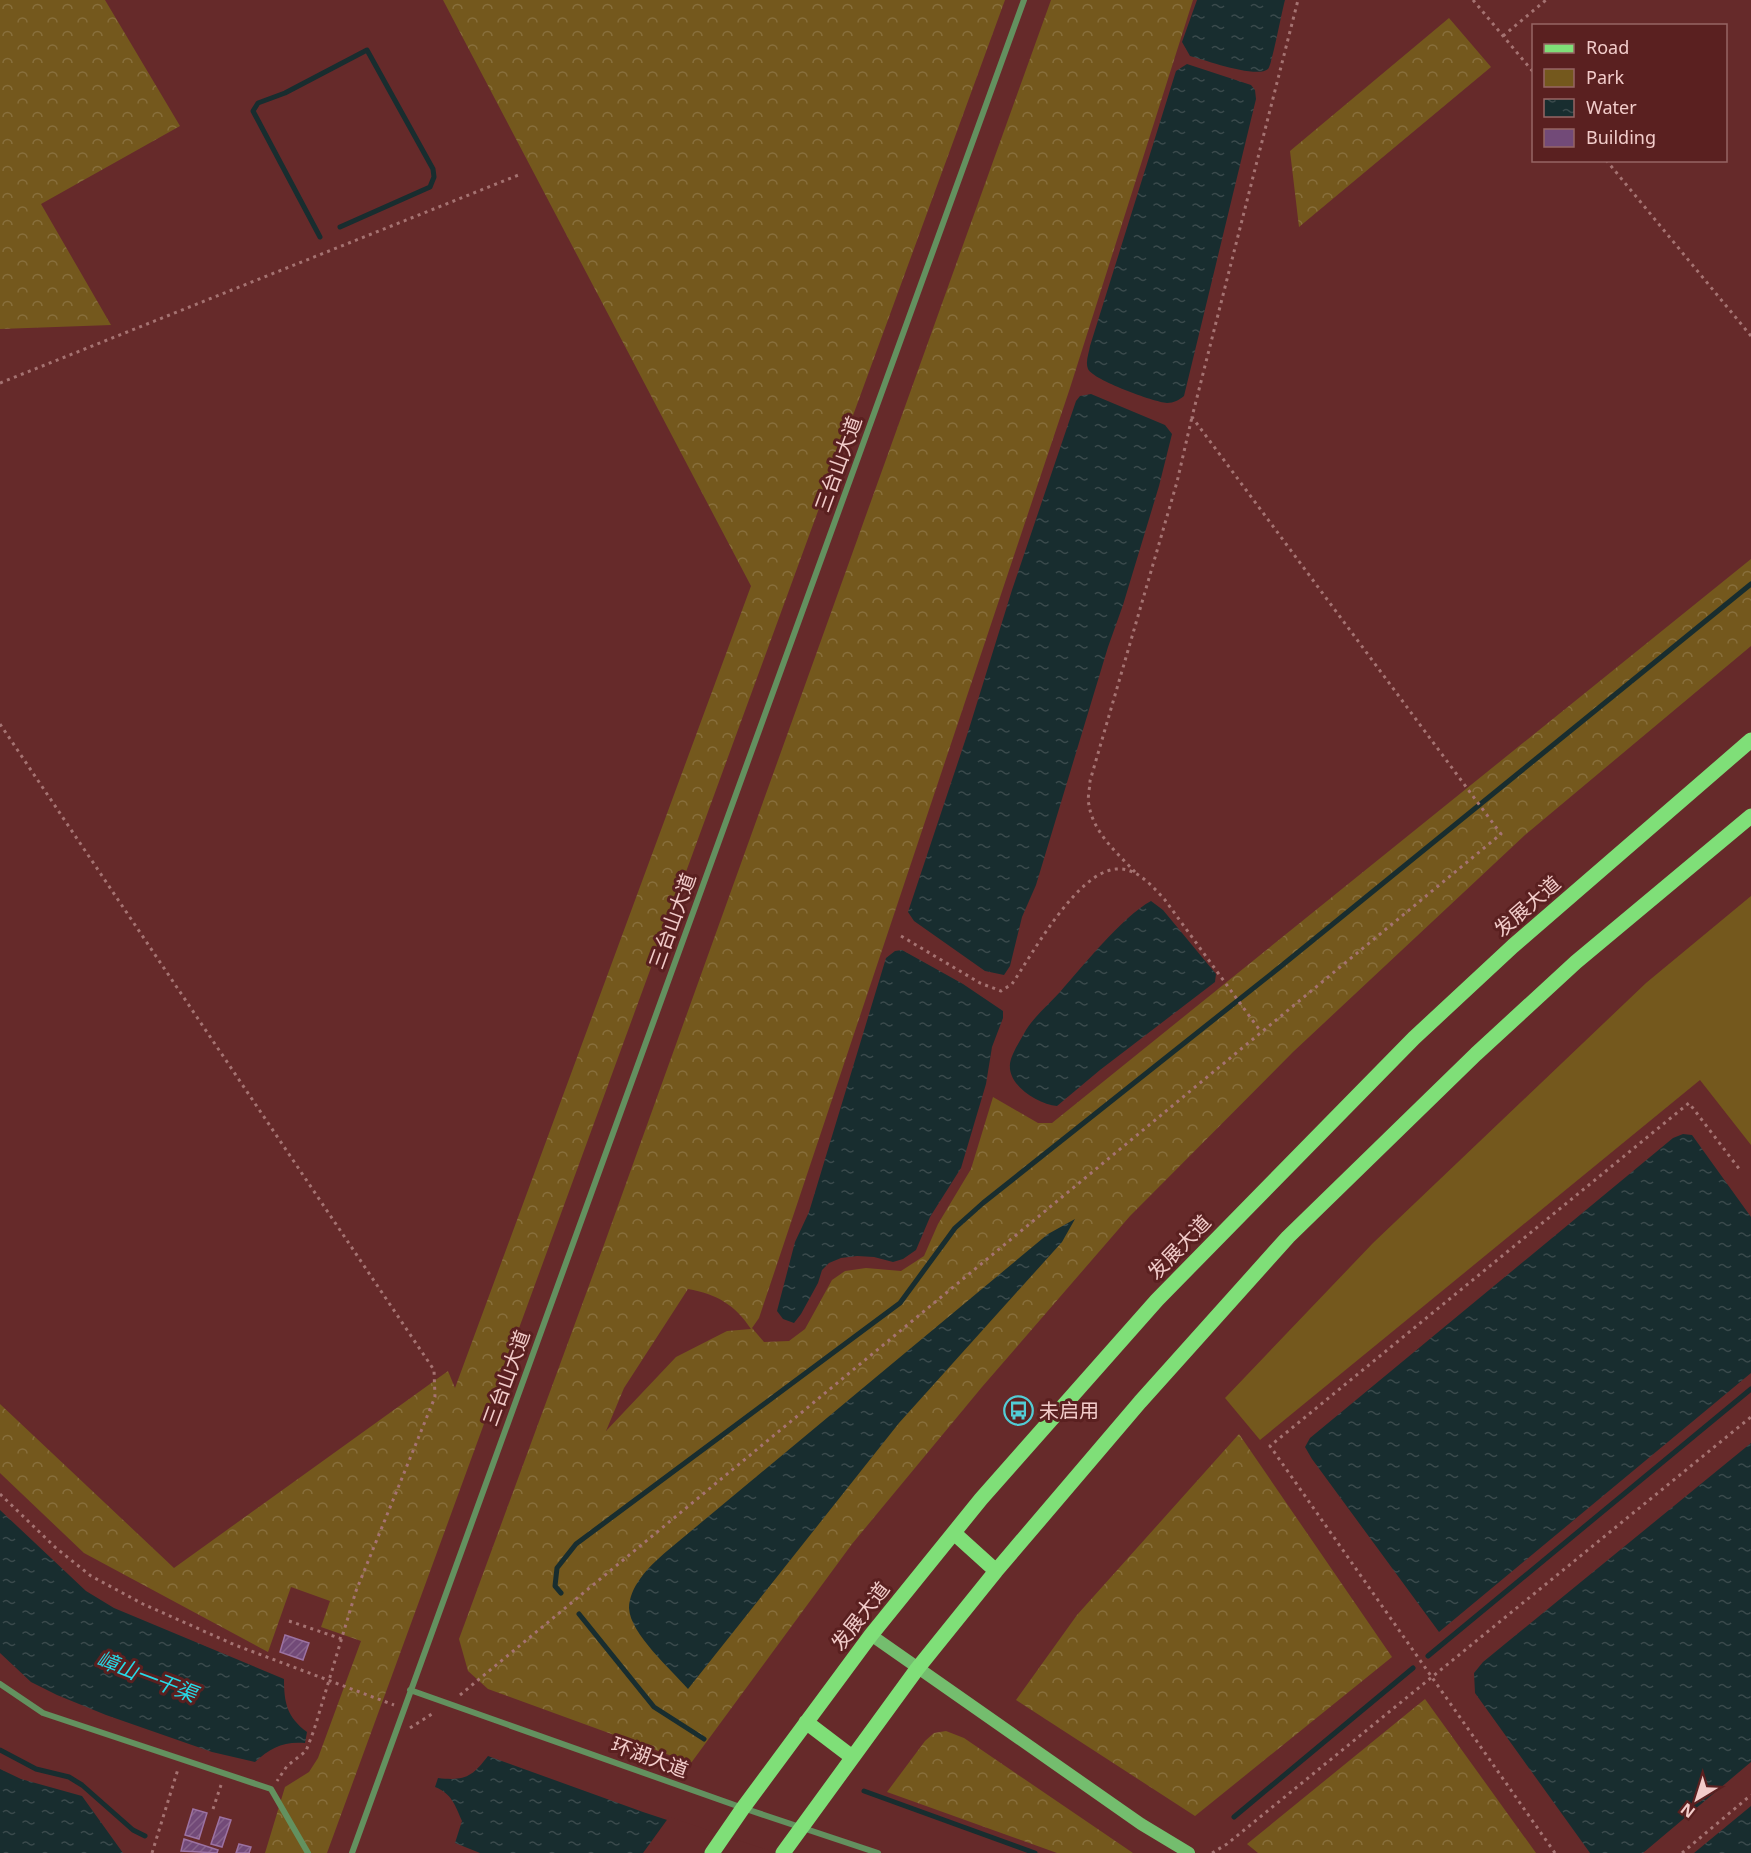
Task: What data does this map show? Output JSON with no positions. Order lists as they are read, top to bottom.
{
  "streets": {
    "main road": ["发展大道"],
    "street": ["三台山大道", "环湖大道"]
  },
  "crossings": [
    ["三台山大道", "环湖大道"],
    ["发展大道", "环湖大道"]
  ],
  "water": ["嶂山一干渠"],
  "places": {
    "bus stop": ["未启用"]
  },
  "legend": [
    "Road",
    "Park",
    "Water",
    "Building"
  ],
  "north": "bottom left"
}
